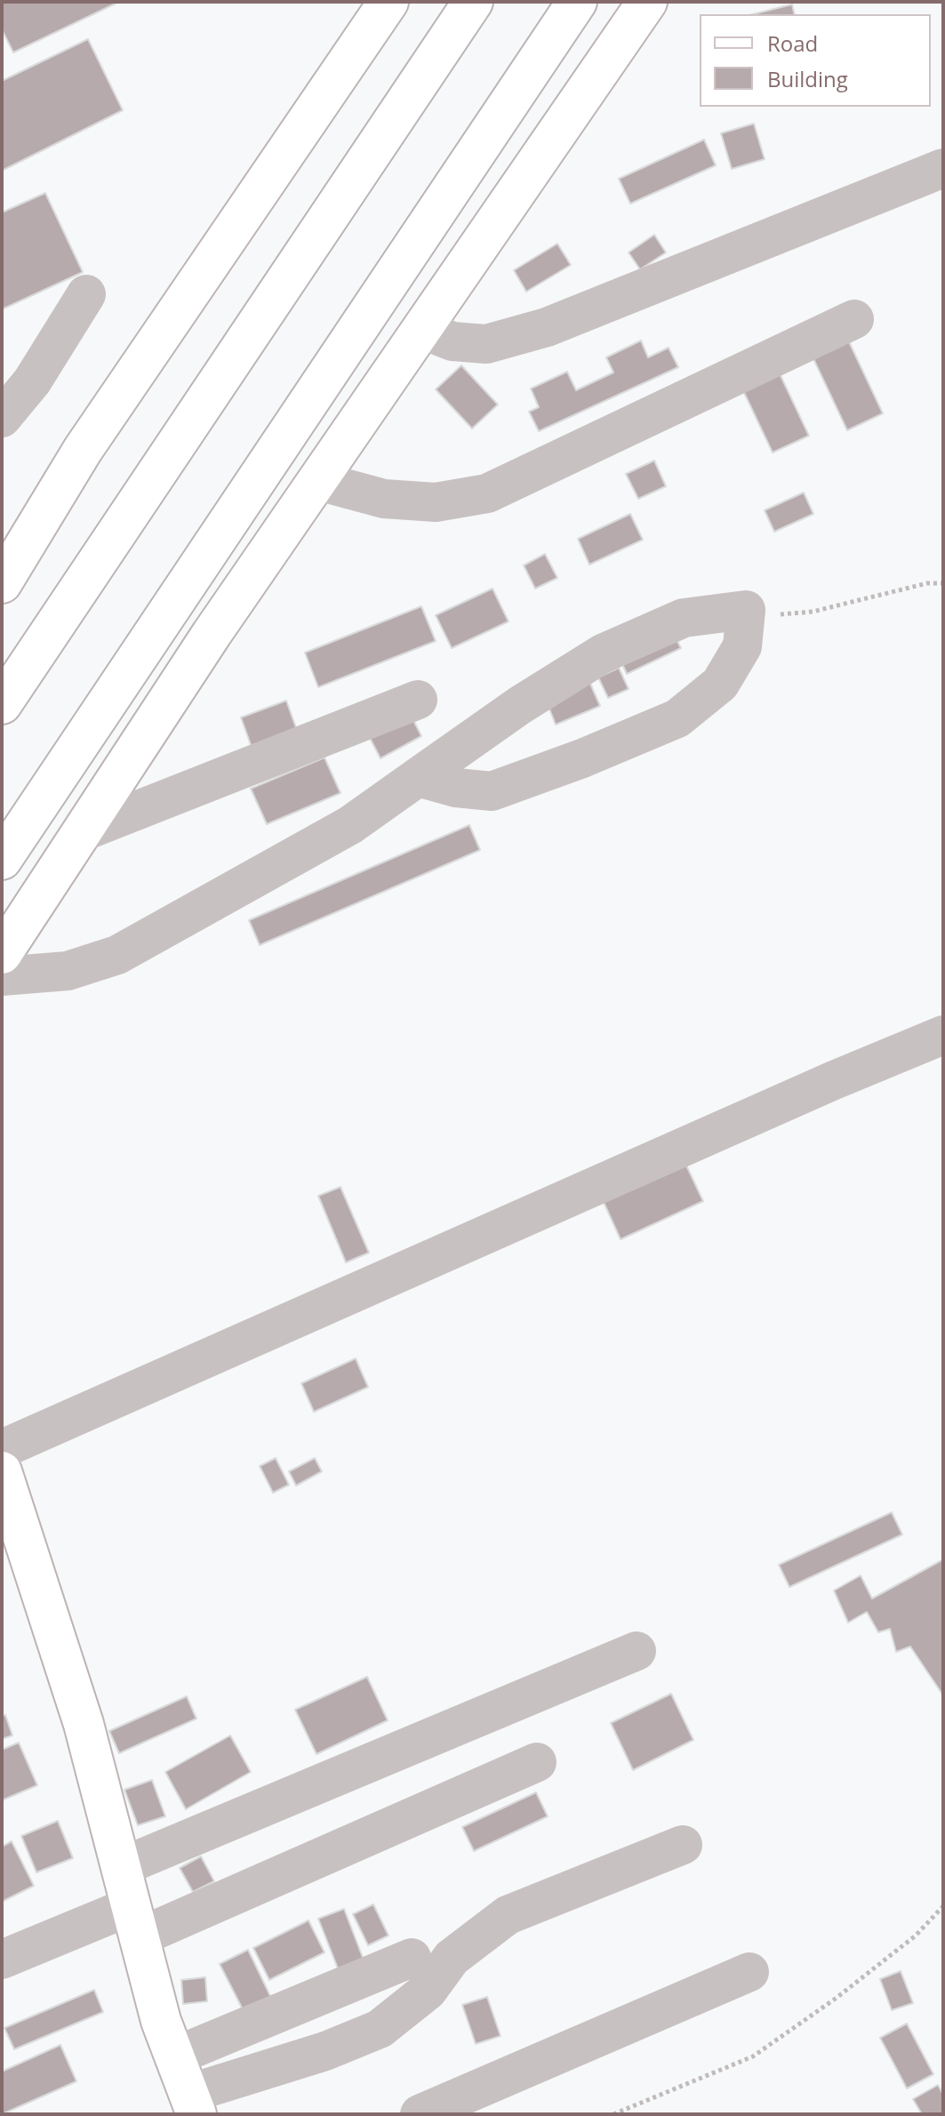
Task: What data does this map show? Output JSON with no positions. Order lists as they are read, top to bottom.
{
  "legend": ["Road", "Building"]
}
